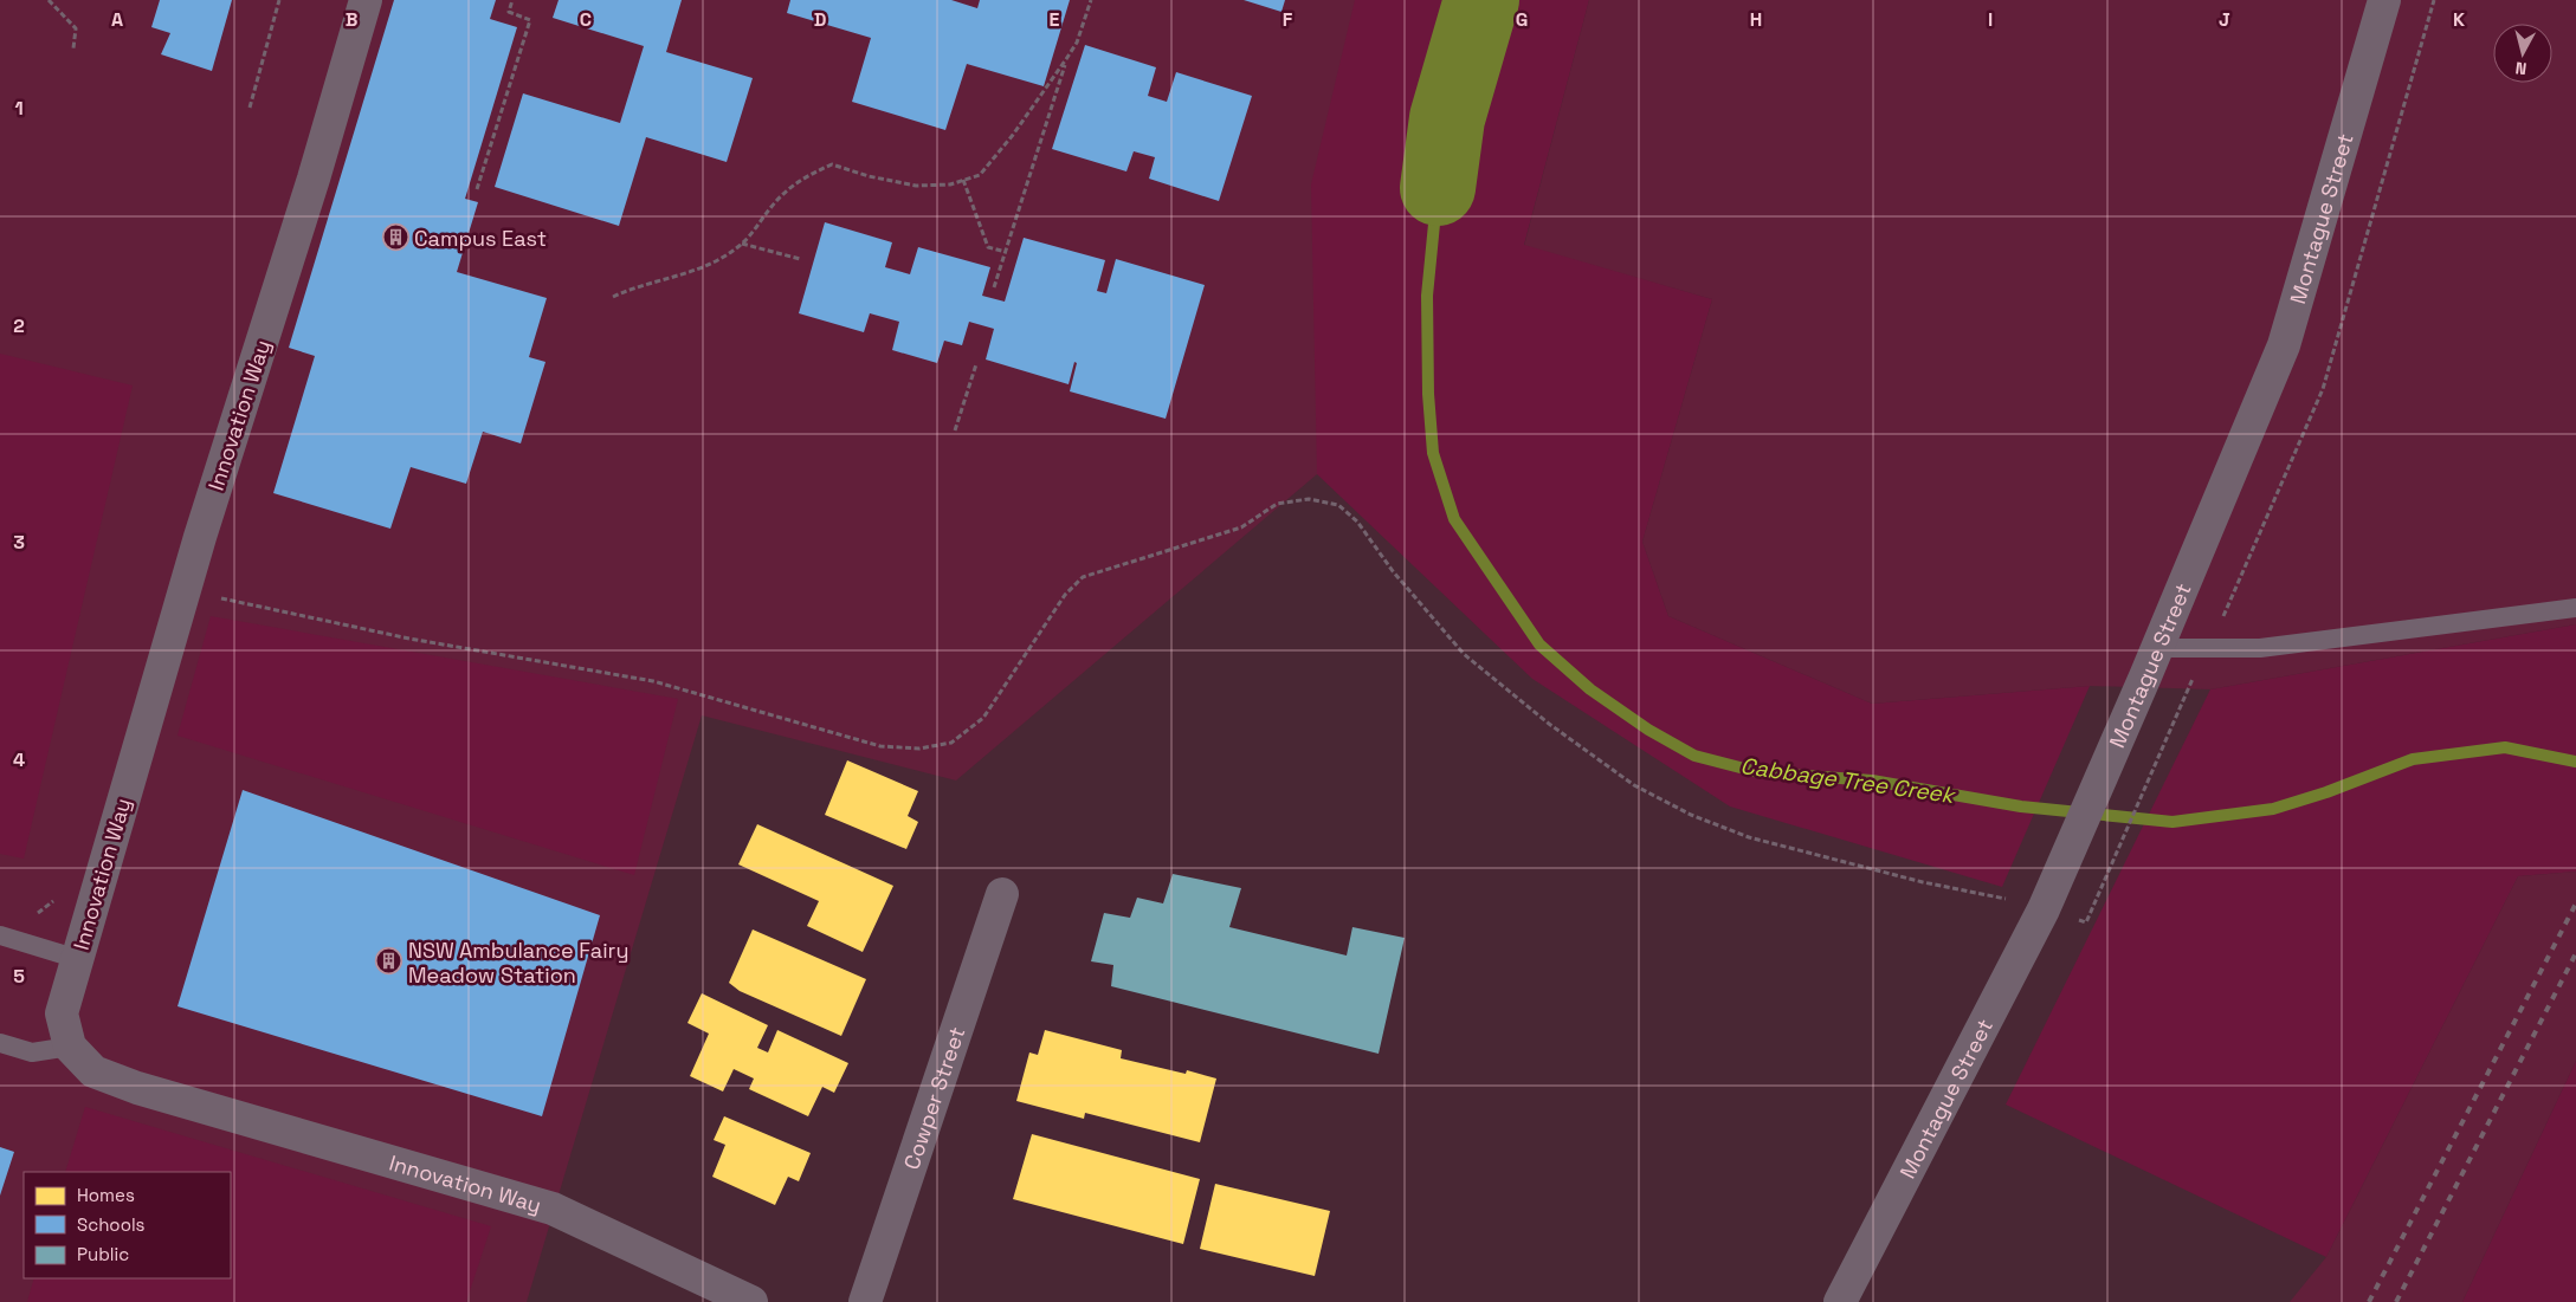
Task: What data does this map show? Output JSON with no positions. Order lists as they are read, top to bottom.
{
  "streets": {
    "street": ["Montague Street", "Innovation Way", "Cowper Street"]
  },
  "water": ["Cabbage Tree Creek"],
  "places": {
    "building": ["Campus East", "NSW Ambulance Fairy Meadow Station"]
  },
  "legend": ["Homes", "Schools", "Public"],
  "north": "bottom",
  "grid": {
    "columns": [
      "A",
      "B",
      "C",
      "D",
      "E",
      "F",
      "G",
      "H",
      "I",
      "J",
      "K"
    ],
    "rows": [
      "1",
      "2",
      "3",
      "4",
      "5"
    ]
  }
}
